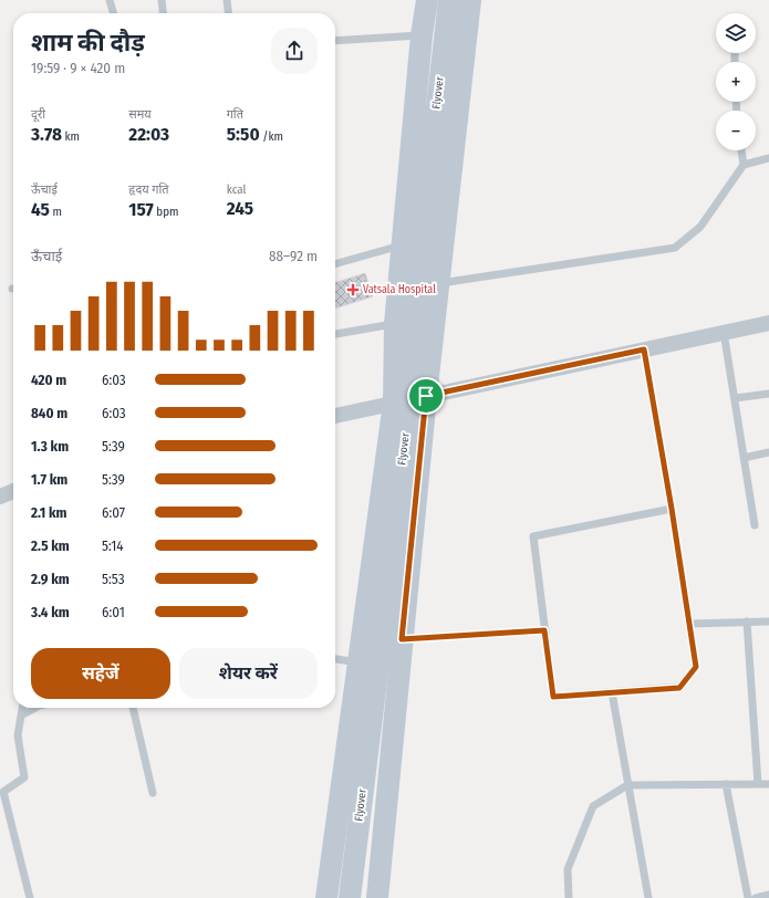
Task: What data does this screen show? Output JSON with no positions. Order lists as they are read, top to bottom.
{
  "streets": {
    "main road": ["Flyover"]
  },
  "places": {
    "health": ["Vatsala Hospital"]
  },
  "page": {
    "map_buttons": ["+", "−"],
    "heading": ["शाम की दौड़", "19:59 · 9 × 420 m"],
    "stats": [
      ["दूरी", "3.78 km"],
      ["समय", "22:03"],
      ["गति", "5:50 /km"],
      ["ऊँचाई", "45 m"],
      ["हृदय गति", "157 bpm"],
      ["kcal", "245"]
    ],
    "chart": ["ऊँचाई", "88–92 m"],
    "list": [
      {
        "name": "420 m",
        "note": "6:03"
      },
      {
        "name": "840 m",
        "note": "6:03"
      },
      {
        "name": "1.3 km",
        "note": "5:39"
      },
      {
        "name": "1.7 km",
        "note": "5:39"
      },
      {
        "name": "2.1 km",
        "note": "6:07"
      },
      {
        "name": "2.5 km",
        "note": "5:14"
      },
      {
        "name": "2.9 km",
        "note": "5:53"
      },
      {
        "name": "3.4 km",
        "note": "6:01"
      }
    ],
    "buttons": ["सहेजें", "शेयर करें"]
  }
}
